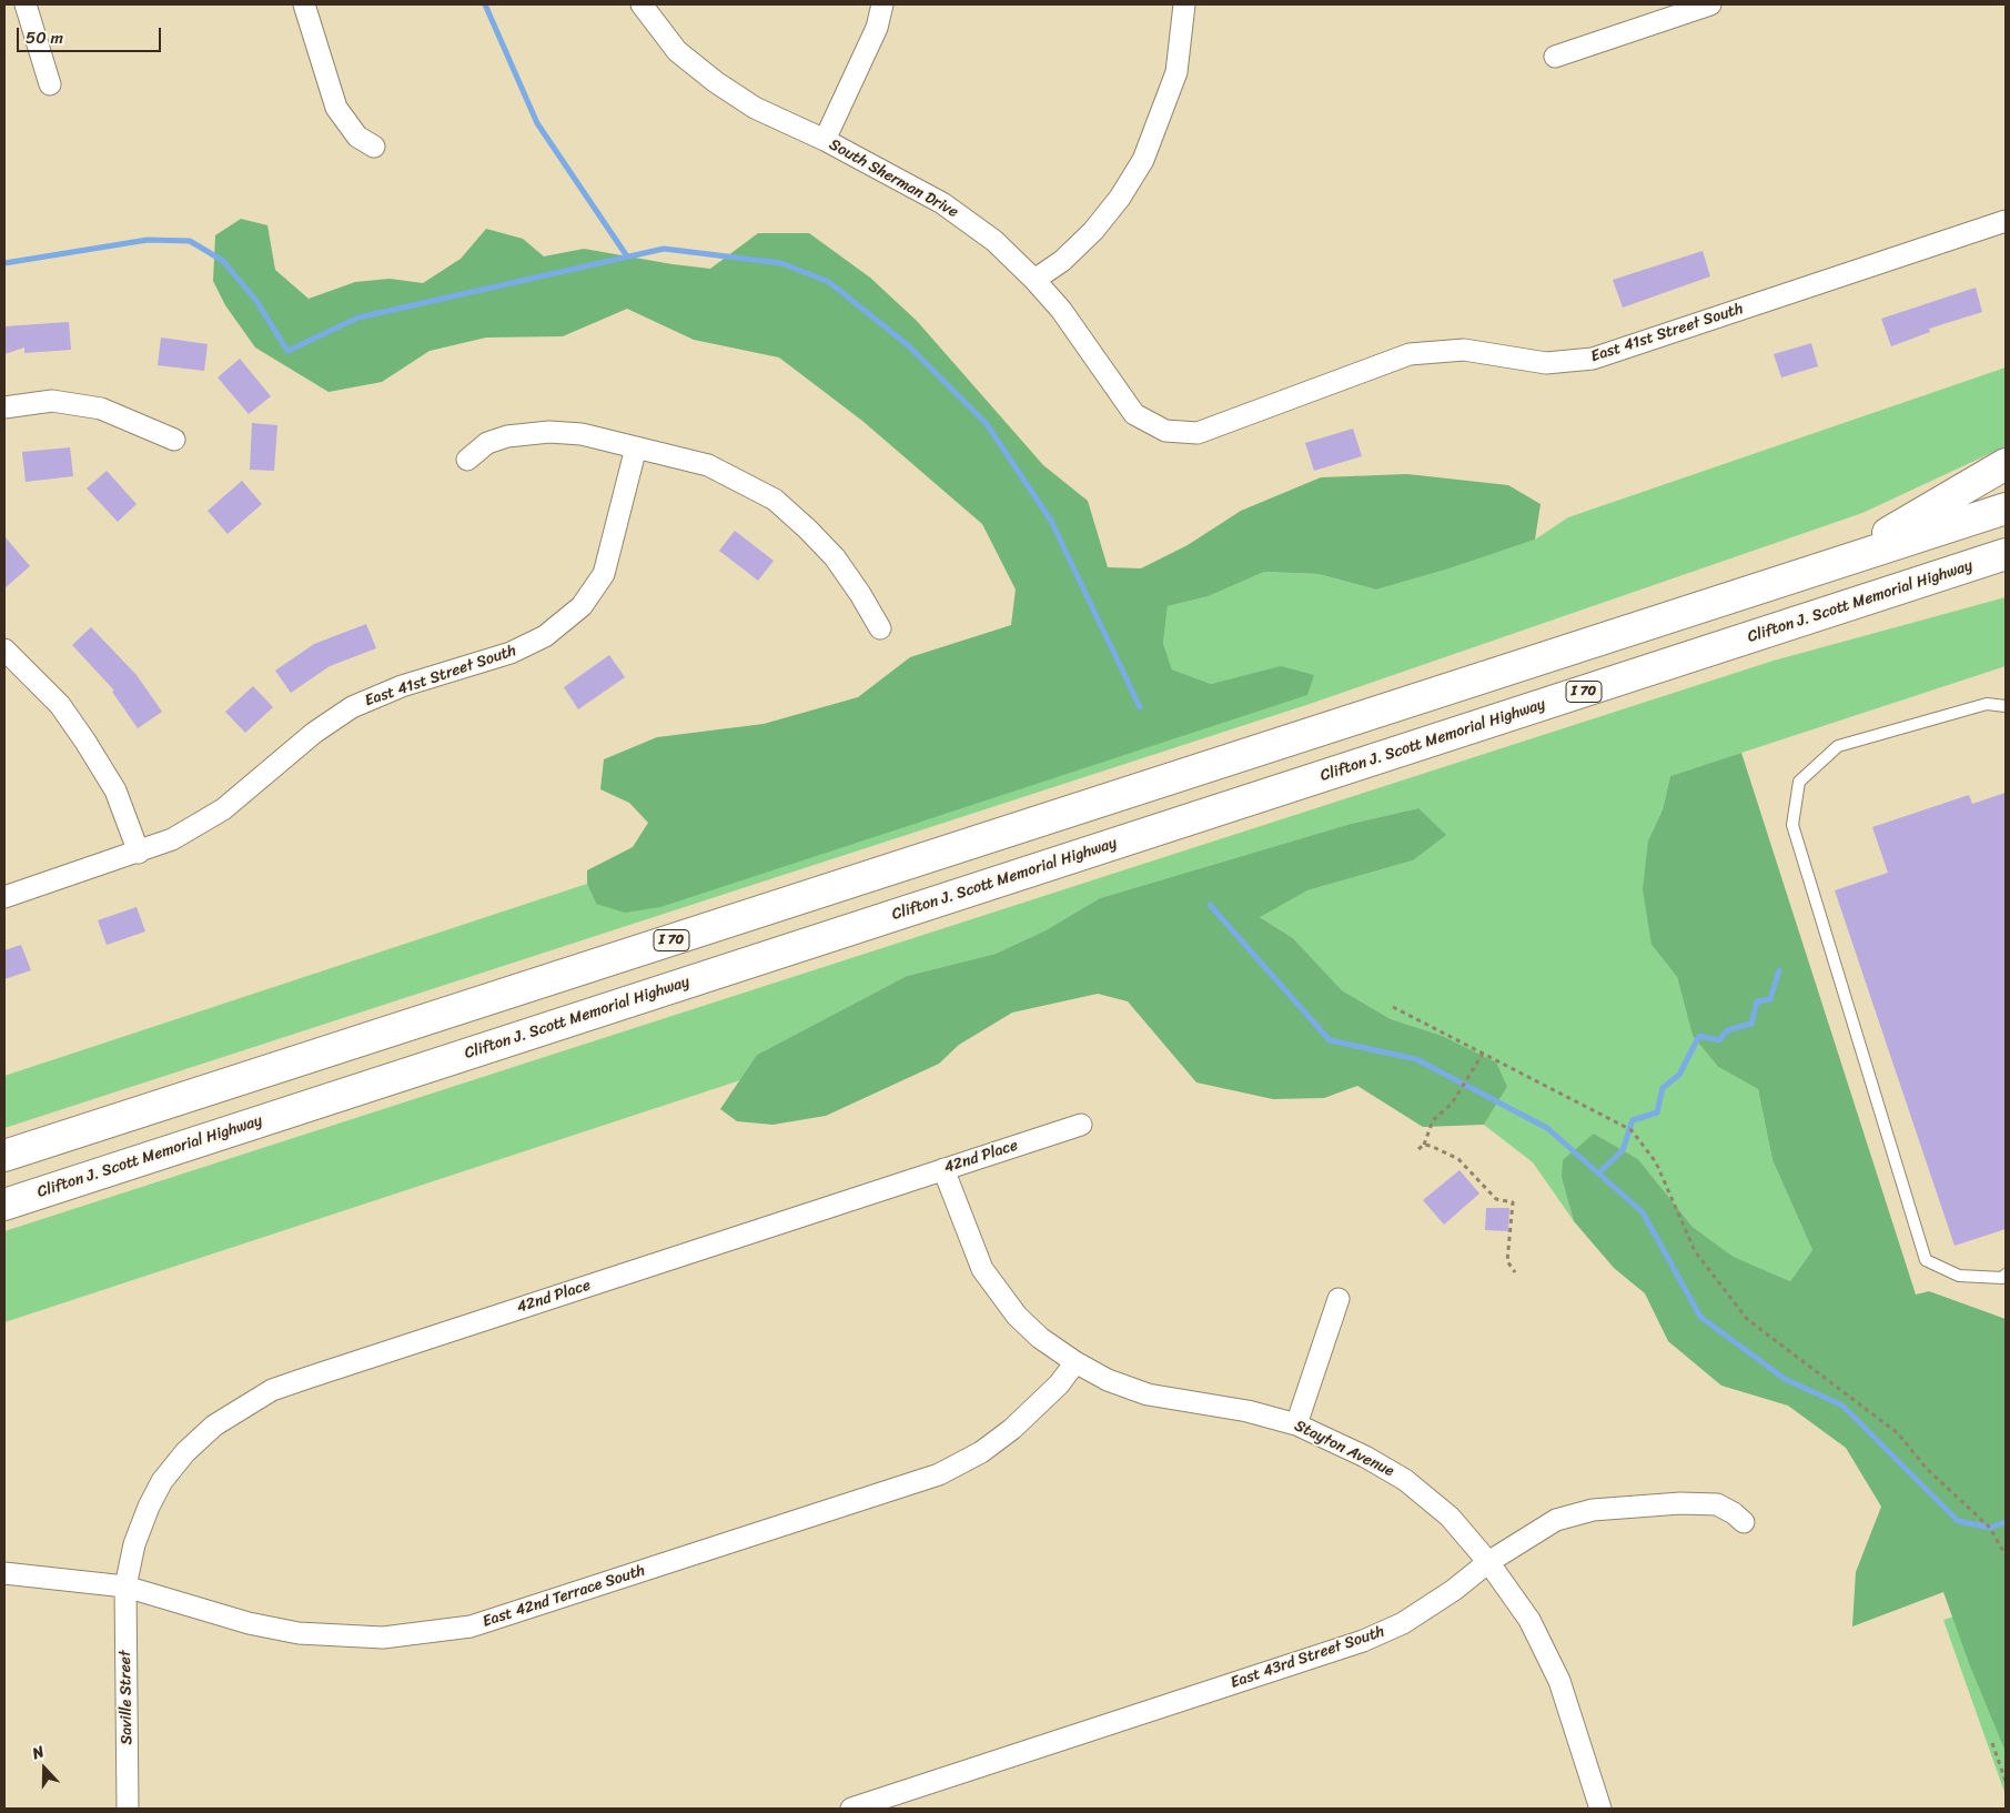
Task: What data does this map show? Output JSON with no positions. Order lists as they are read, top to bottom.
{
  "streets": {
    "highway": ["Clifton J. Scott Memorial Highway", "I 70"],
    "street": [
      "South Sherman Drive",
      "East 41st Street South",
      "42nd Place",
      "Stayton Avenue",
      "East 42nd Terrace South",
      "East 43rd Street South",
      "Saville Street"
    ]
  },
  "crossings": [
    ["South Sherman Drive", "East 41st Street South"],
    ["42nd Place", "Stayton Avenue"],
    ["42nd Place", "East 42nd Terrace South"],
    ["42nd Place", "Saville Street"],
    ["Stayton Avenue", "East 42nd Terrace South"],
    ["Stayton Avenue", "East 43rd Street South"],
    ["East 42nd Terrace South", "Saville Street"]
  ],
  "scale_bar": "50 m",
  "north": "top"
}
